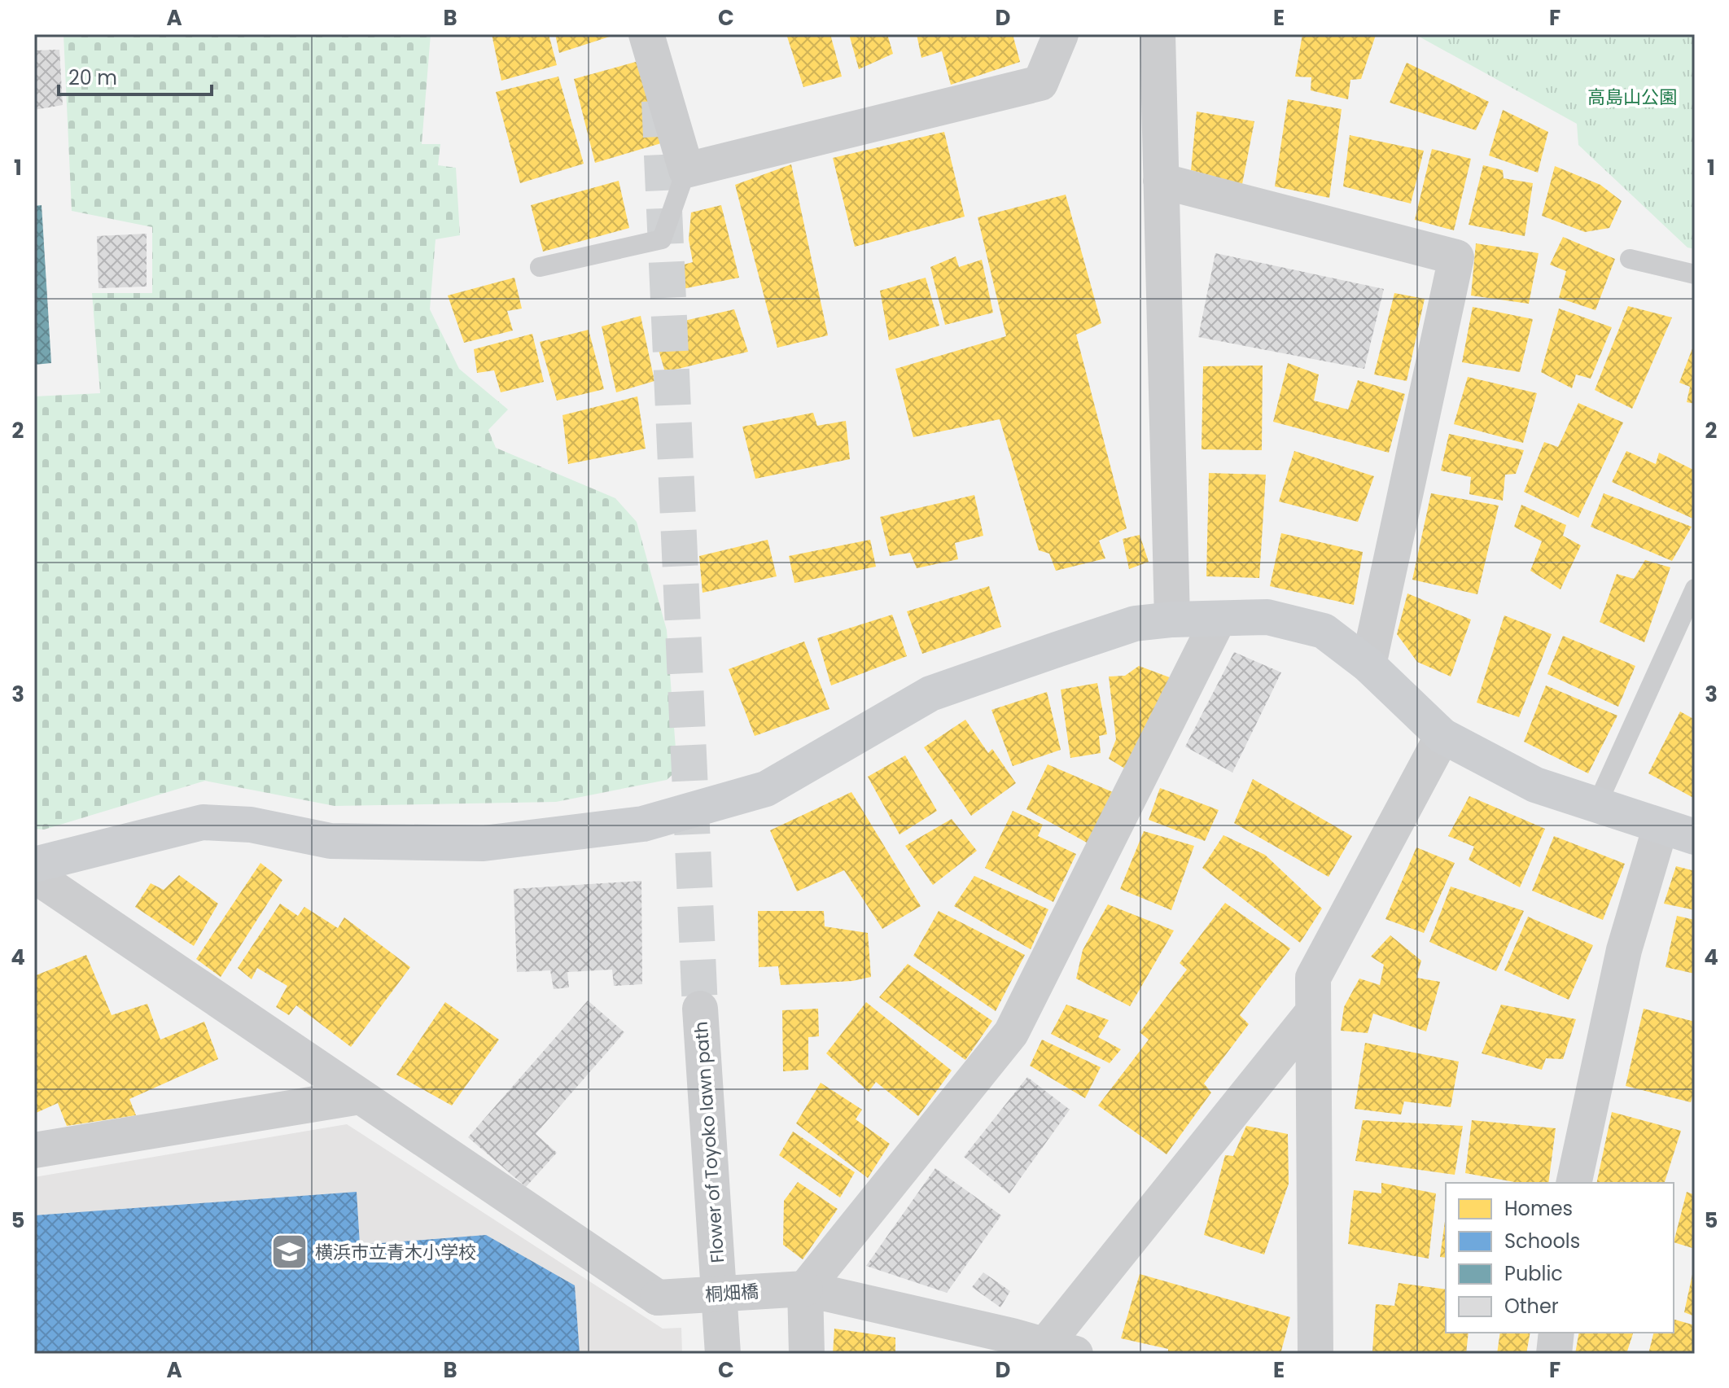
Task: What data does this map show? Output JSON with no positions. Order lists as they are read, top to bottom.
{
  "streets": {
    "street": ["Flower of Toyoko lawn path", "桐畑橋"]
  },
  "parks": ["高島山公園"],
  "places": {
    "school or university": ["横浜市立青木小学校"]
  },
  "legend": [
    "Homes",
    "Schools",
    "Public",
    "Other"
  ],
  "scale_bar": "20 m",
  "grid": {
    "columns": [
      "A",
      "B",
      "C",
      "D",
      "E",
      "F"
    ],
    "rows": [
      "1",
      "2",
      "3",
      "4",
      "5"
    ]
  }
}
